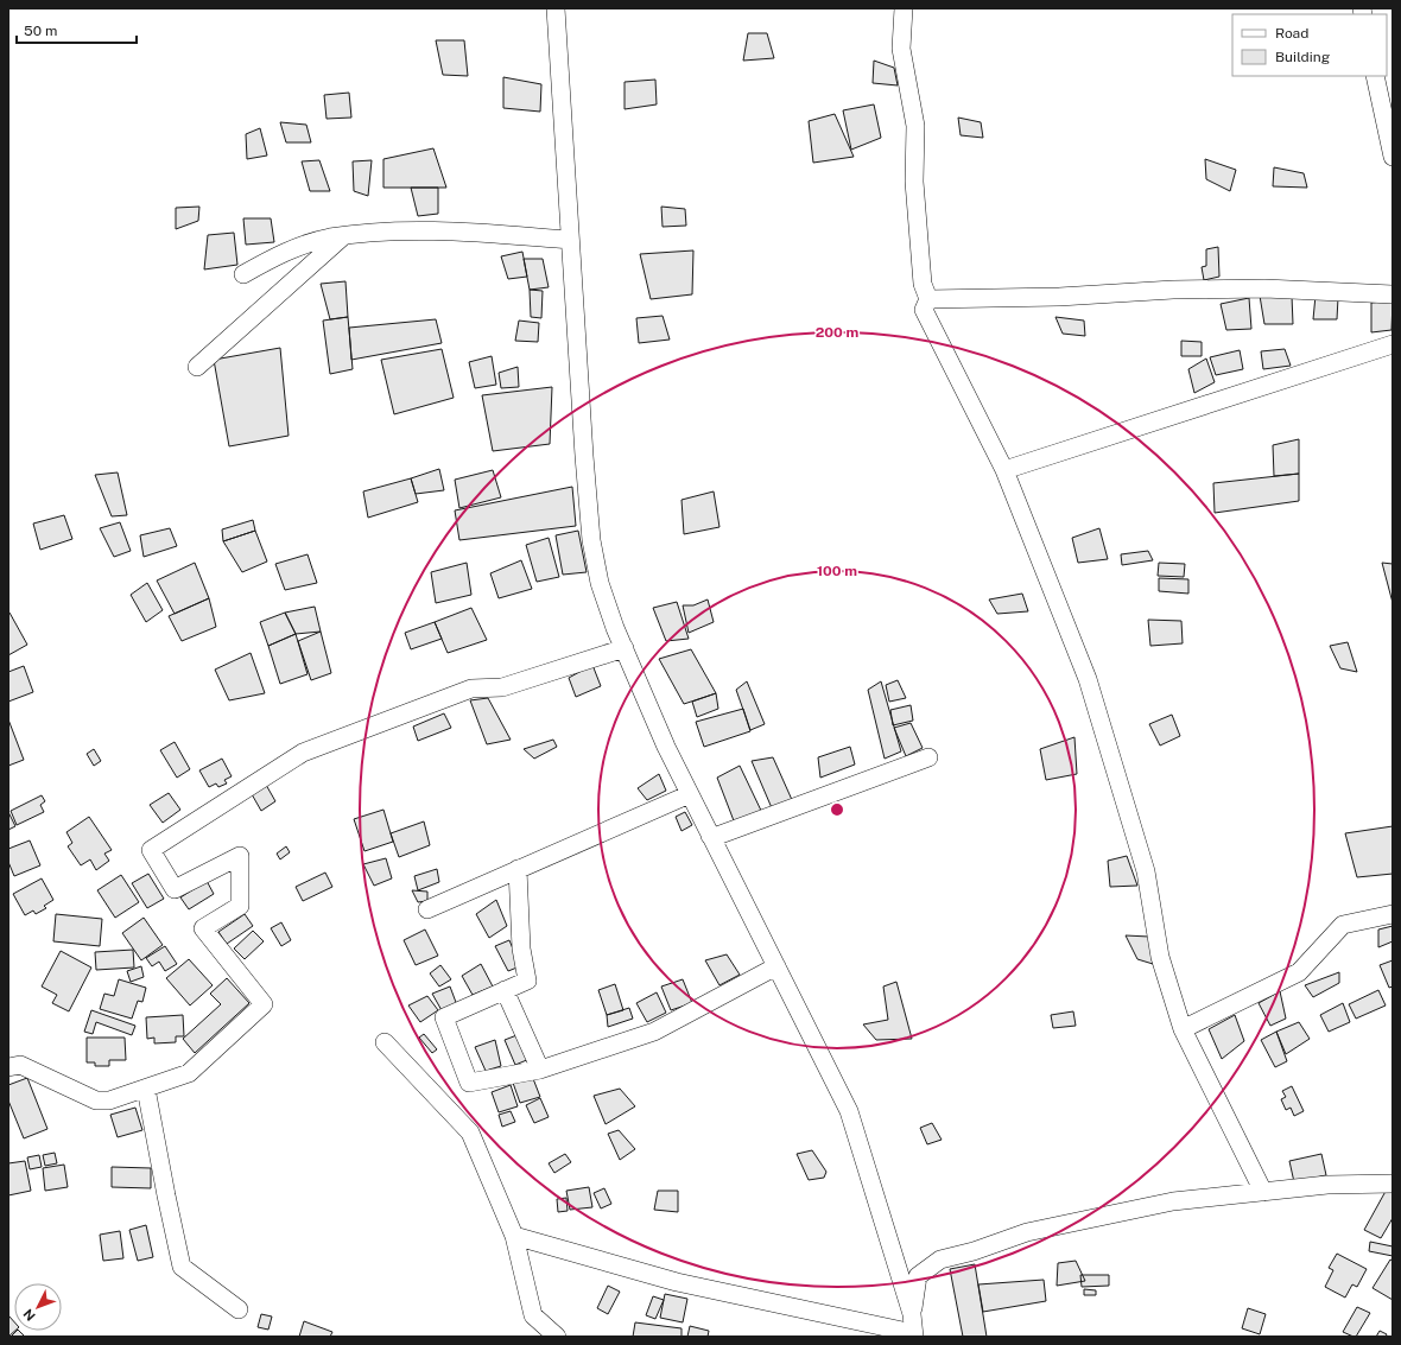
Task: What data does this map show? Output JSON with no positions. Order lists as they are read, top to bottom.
{
  "legend": ["Road", "Building"],
  "scale_bar": "50 m",
  "north": "bottom left",
  "rings": ["200 m", "100 m"]
}
